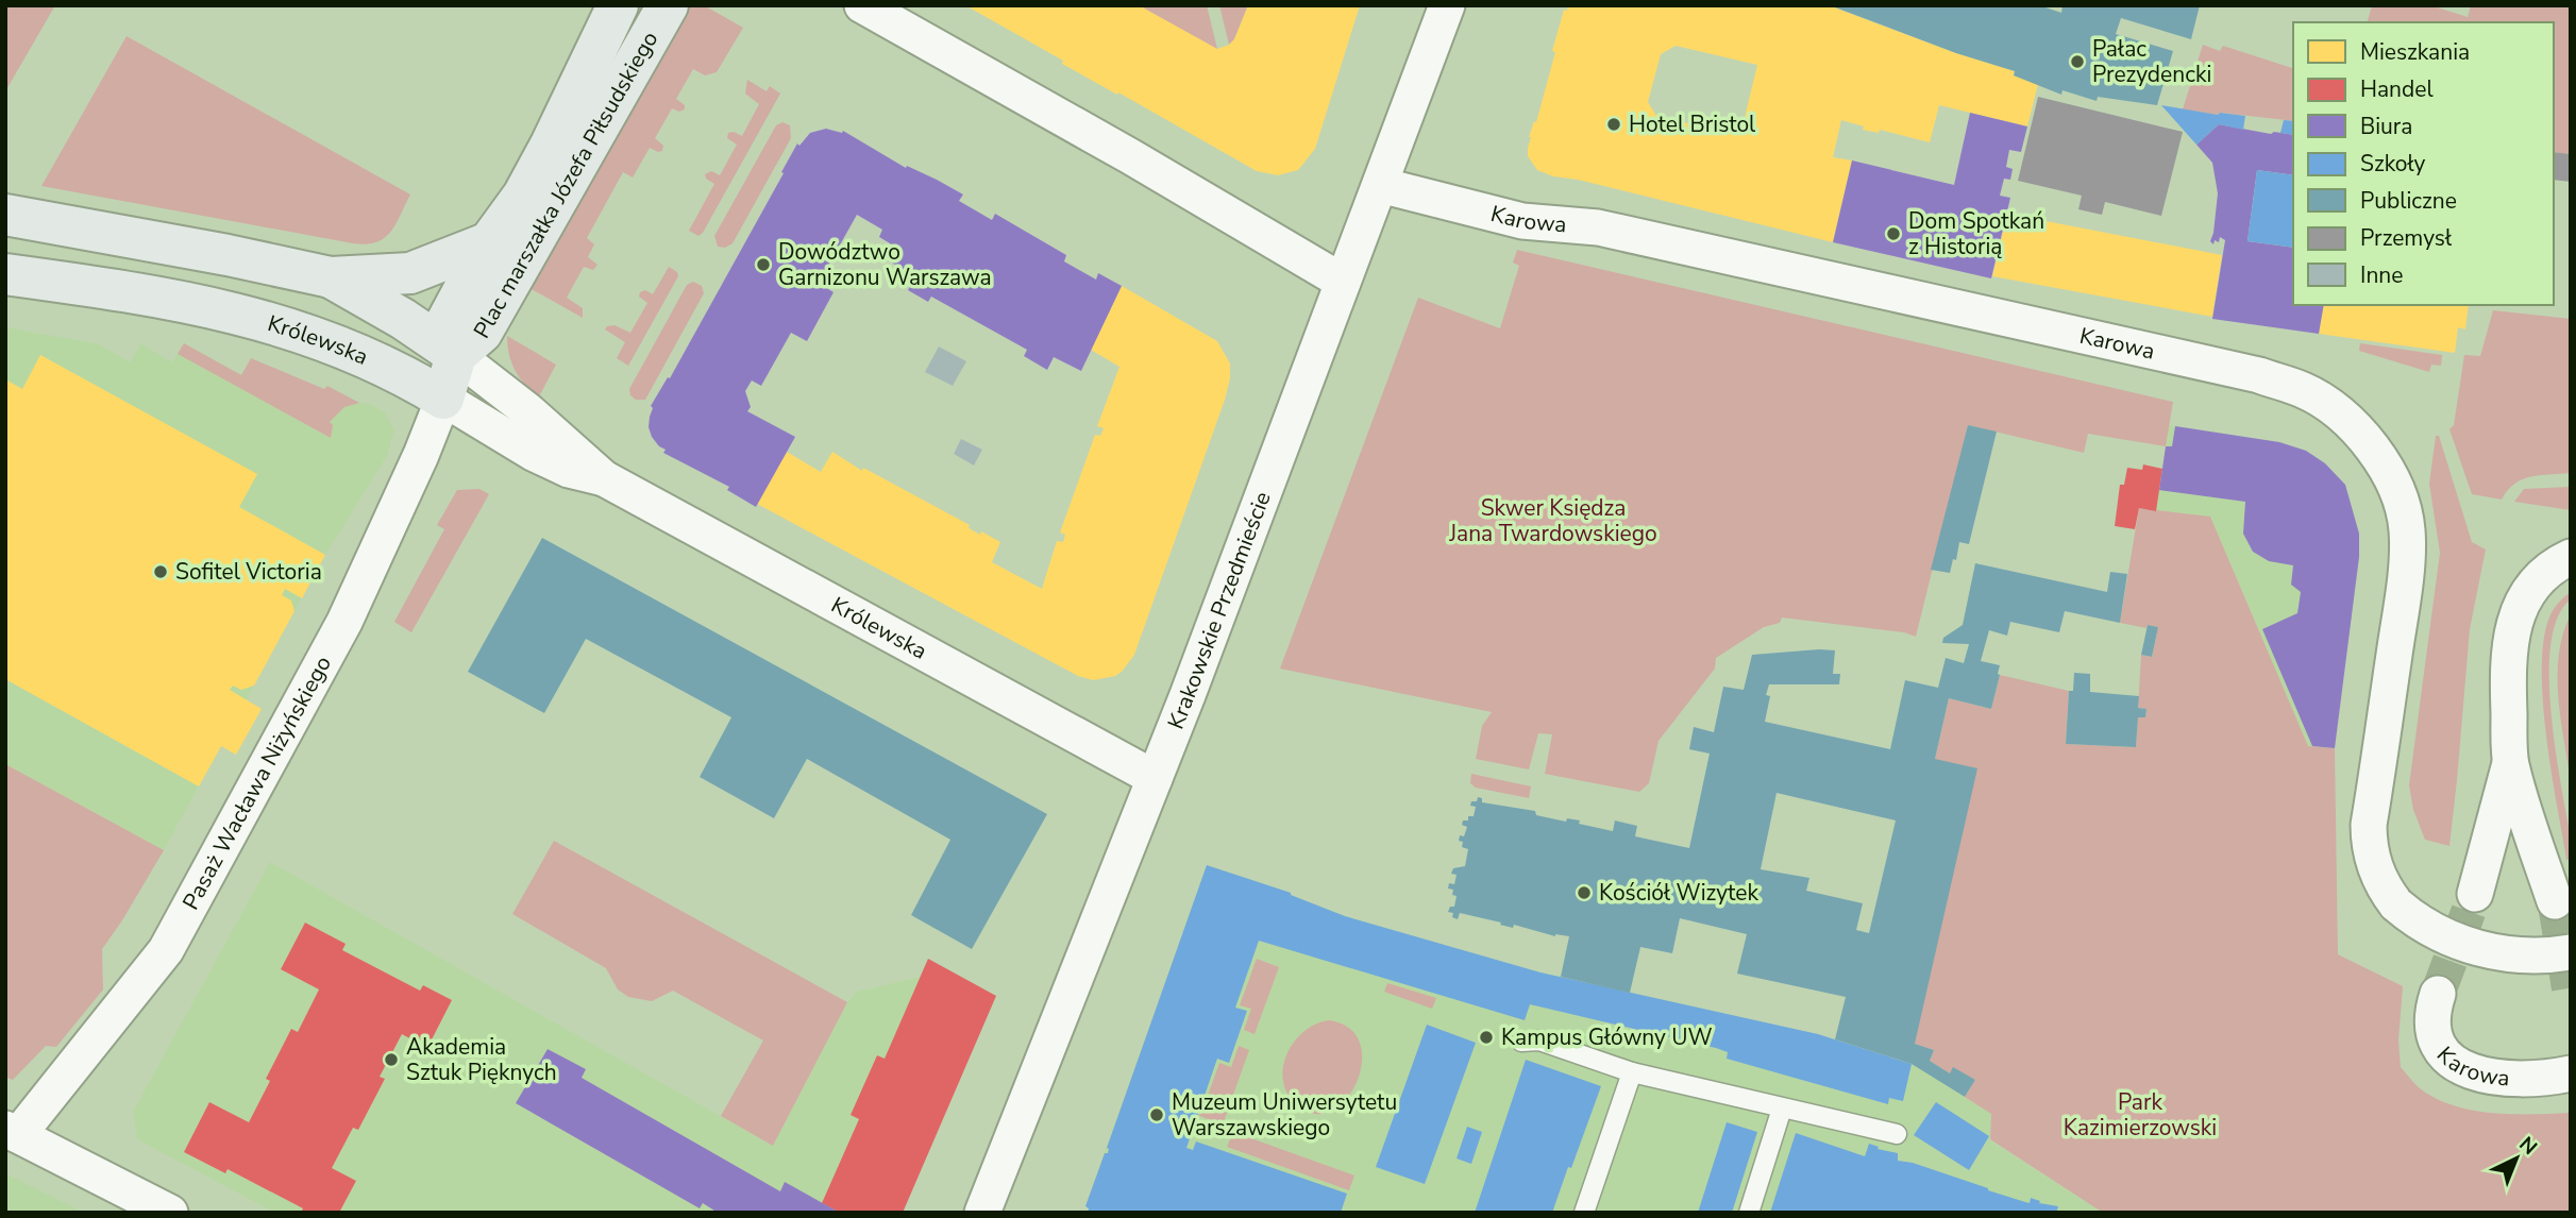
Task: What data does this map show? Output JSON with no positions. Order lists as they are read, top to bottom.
{
  "streets": {
    "street": [
      "Plac marszałka Józefa Piłsudskiego",
      "Karowa",
      "Królewska",
      "Krakowskie Przedmieście",
      "Pasaż Wacława Niżyńskiego"
    ]
  },
  "crossings": [
    ["Plac marszałka Józefa Piłsudskiego", "Królewska"],
    ["Karowa", "Krakowskie Przedmieście"],
    ["Królewska", "Krakowskie Przedmieście"],
    ["Królewska", "Pasaż Wacława Niżyńskiego"]
  ],
  "parks": ["Skwer Księdza Jana Twardowskiego", "Park Kazimierzowski"],
  "places": [
    "Pałac Prezydencki",
    "Hotel Bristol",
    "Dom Spotkań z Historią",
    "Dowództwo Garnizonu Warszawa",
    "Sofitel Victoria",
    "Kościół Wizytek",
    "Kampus Główny UW",
    "Akademia Sztuk Pięknych",
    "Muzeum Uniwersytetu Warszawskiego"
  ],
  "legend": [
    "Mieszkania",
    "Handel",
    "Biura",
    "Szkoły",
    "Publiczne",
    "Przemysł",
    "Inne"
  ],
  "north": "top right"
}
